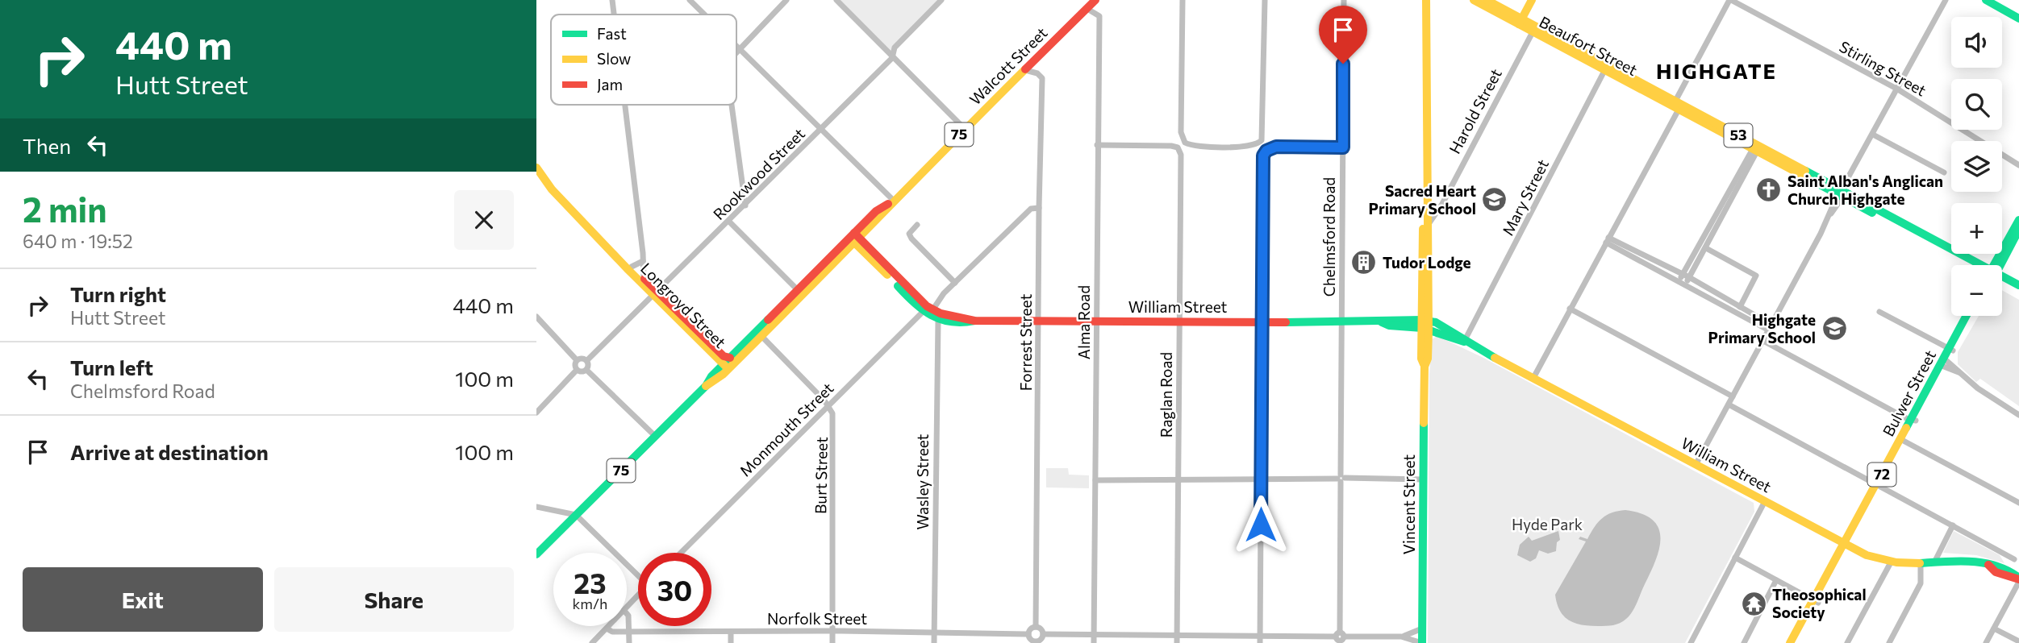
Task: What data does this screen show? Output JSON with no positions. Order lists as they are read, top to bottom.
{
  "streets": {
    "main road": [
      "Beaufort Street",
      "Walcott Street",
      "75",
      "53",
      "Longroyd Street",
      "William Street",
      "Bulwer Street",
      "72",
      "Vincent Street"
    ],
    "street": [
      "Stirling Street",
      "Harold Street",
      "Rookwood Street",
      "Mary Street",
      "Chelmsford Road",
      "Alma Road",
      "Forrest Street",
      "Raglan Road",
      "Monmouth Street",
      "Burt Street",
      "Wasley Street",
      "Norfolk Street"
    ]
  },
  "crossings": [
    ["Beaufort Street", "Harold Street"],
    ["Beaufort Street", "Mary Street"],
    ["Walcott Street", "Longroyd Street"],
    ["Walcott Street", "William Street"],
    ["Walcott Street", "Alma Road"],
    ["Walcott Street", "Forrest Street"],
    ["Harold Street", "Vincent Street"],
    ["Rookwood Street", "Longroyd Street"],
    ["Mary Street", "William Street"],
    ["Chelmsford Road", "William Street"],
    ["William Street", "Alma Road"],
    ["William Street", "Forrest Street"],
    ["William Street", "Bulwer Street"],
    ["William Street", "Raglan Road"],
    ["William Street", "Monmouth Street"],
    ["William Street", "Wasley Street"],
    ["William Street", "Vincent Street"],
    ["Alma Road", "Raglan Road"],
    ["Forrest Street", "Norfolk Street"],
    ["Monmouth Street", "Burt Street"],
    ["Burt Street", "Norfolk Street"],
    ["Wasley Street", "Norfolk Street"]
  ],
  "districts": ["HIGHGATE"],
  "parks": ["Hyde Park"],
  "places": {
    "church": ["Saint Alban's Anglican Church Highgate"],
    "school or university": ["Sacred Heart Primary School", "Highgate Primary School"],
    "building": ["Tudor Lodge"],
    "temple": ["Theosophical Society"]
  },
  "legend": ["Fast", "Slow", "Jam"],
  "page": {
    "turn": ["440 m", "Hutt Street"],
    "map_buttons": ["+", "−"],
    "then": "Then",
    "heading": ["2 min", "640 m · 19:52"],
    "list": [
      {
        "name": "Turn right",
        "note": "Hutt Street",
        "value": "440 m"
      },
      {
        "name": "Turn left",
        "note": "Chelmsford Road",
        "value": "100 m"
      },
      {
        "name": "Arrive at destination",
        "value": "100 m"
      }
    ],
    "speed": "23 km/h",
    "limit": "30",
    "buttons": ["Exit", "Share"]
  }
}
